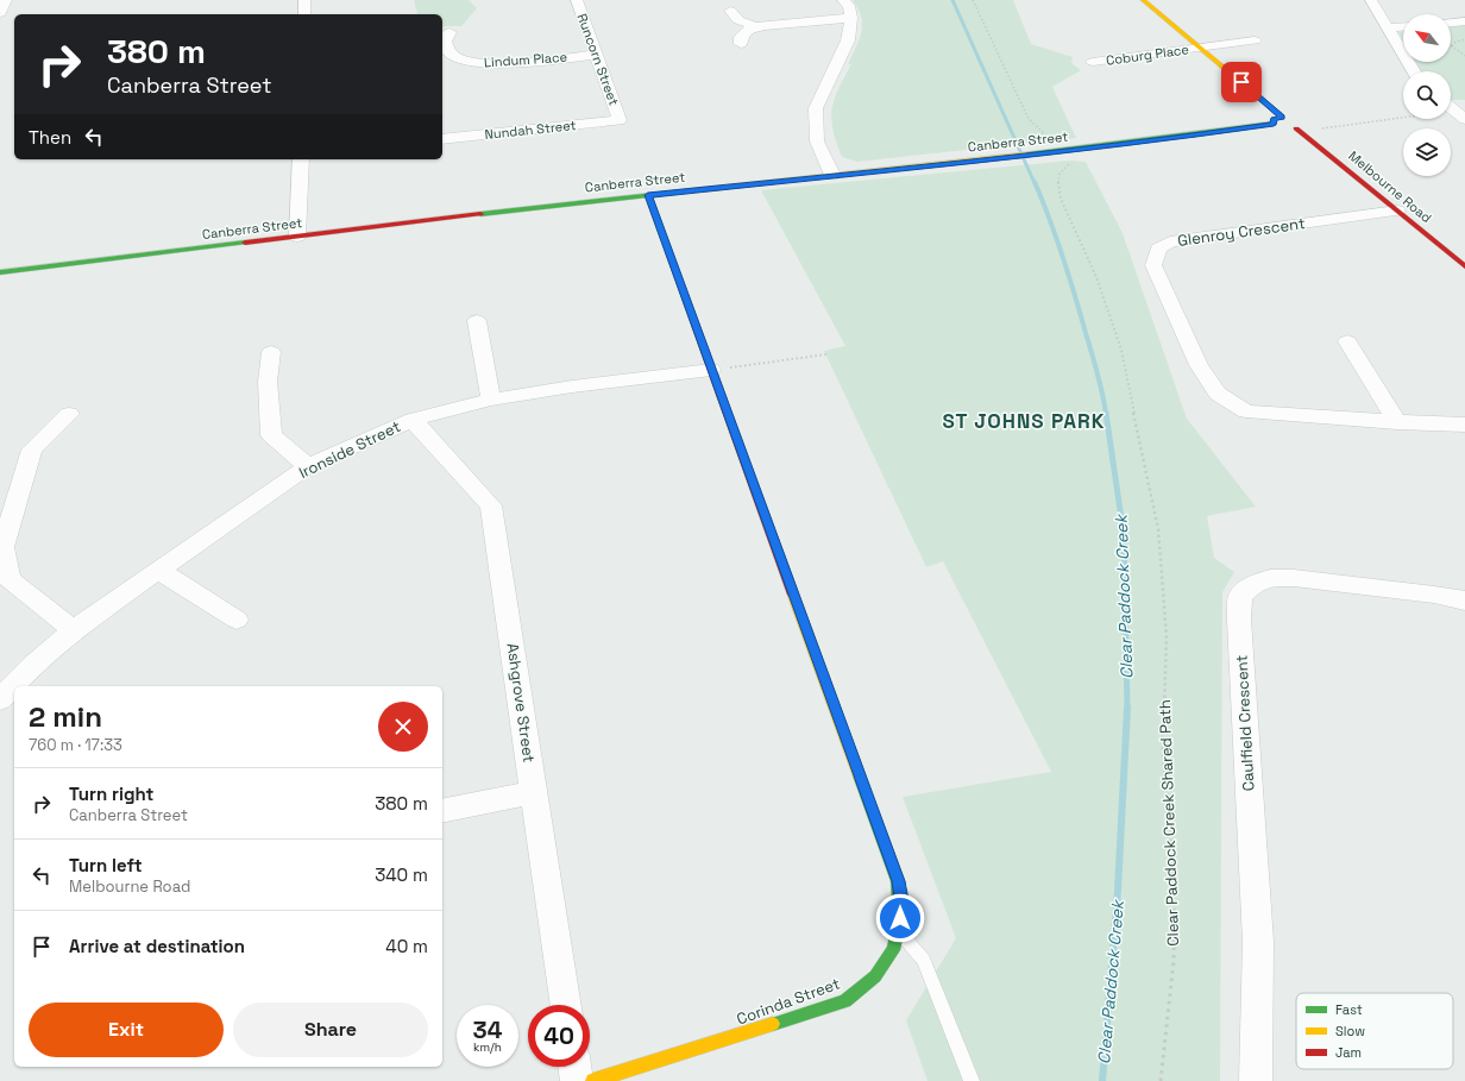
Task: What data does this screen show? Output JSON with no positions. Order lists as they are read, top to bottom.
{
  "streets": {
    "street": [
      "Coburg Place",
      "Lindum Place",
      "Runcorn Street",
      "Nundah Street",
      "Canberra Street",
      "Melbourne Road",
      "Glenroy Crescent",
      "Ironside Street",
      "Ashgrove Street",
      "Caulfield Crescent",
      "Corinda Street"
    ],
    "path": ["Clear Paddock Creek Shared Path"]
  },
  "crossings": [
    ["Coburg Place", "Melbourne Road"],
    ["Lindum Place", "Runcorn Street"],
    ["Runcorn Street", "Nundah Street"],
    ["Canberra Street", "Melbourne Road"],
    ["Canberra Street", "Corinda Street"],
    ["Melbourne Road", "Glenroy Crescent"],
    ["Ironside Street", "Ashgrove Street"],
    ["Ironside Street", "Corinda Street"]
  ],
  "districts": ["ST JOHNS PARK"],
  "water": ["Clear Paddock Creek"],
  "legend": ["Fast", "Slow", "Jam"],
  "north": "top left",
  "page": {
    "turn": ["380 m", "Canberra Street"],
    "then": "Then",
    "heading": ["2 min", "760 m · 17:33"],
    "list": [
      {
        "name": "Turn right",
        "note": "Canberra Street",
        "value": "380 m"
      },
      {
        "name": "Turn left",
        "note": "Melbourne Road",
        "value": "340 m"
      },
      {
        "name": "Arrive at destination",
        "value": "40 m"
      }
    ],
    "buttons": ["Exit", "Share"],
    "speed": "34 km/h",
    "limit": "40"
  }
}
